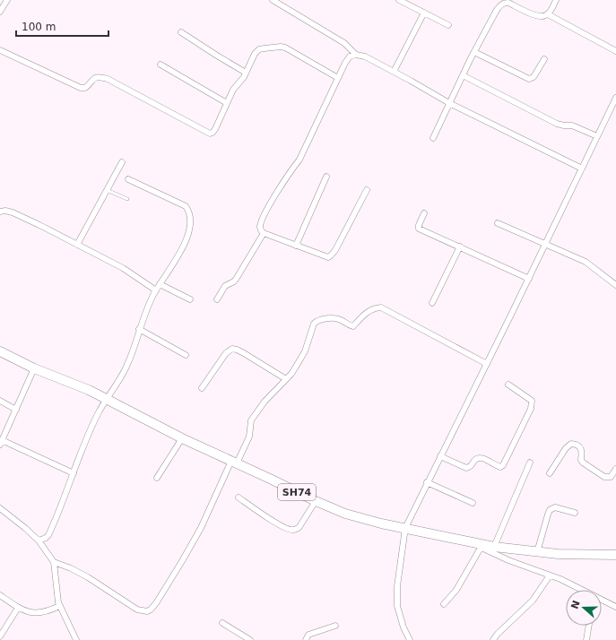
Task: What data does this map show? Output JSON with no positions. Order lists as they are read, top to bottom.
{
  "streets": {
    "highway": ["SH74"]
  },
  "scale_bar": "100 m",
  "north": "left"
}
